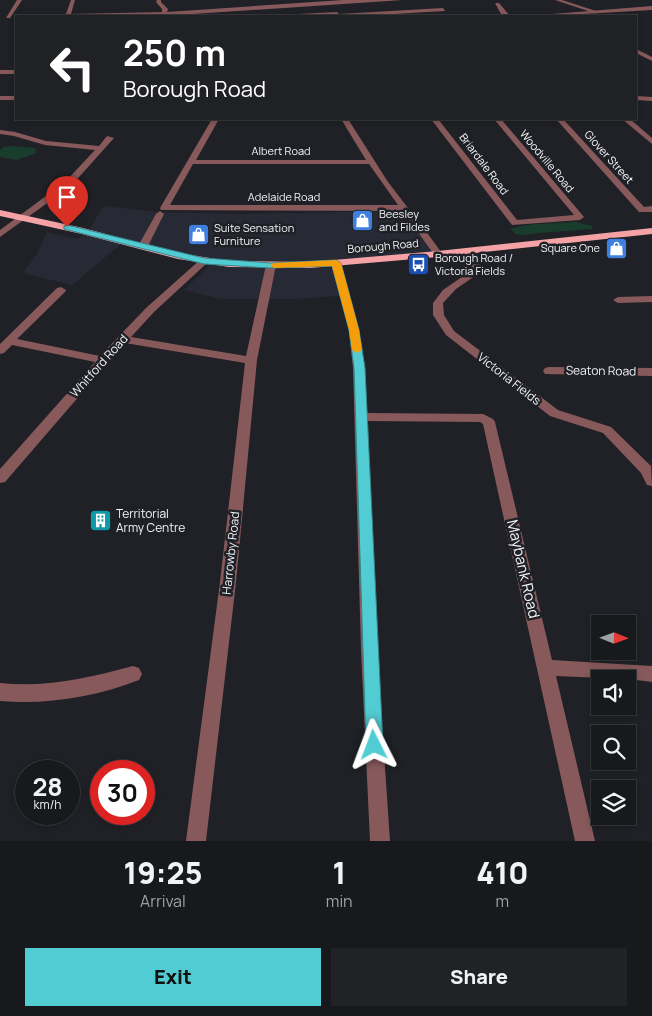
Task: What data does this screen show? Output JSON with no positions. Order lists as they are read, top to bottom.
{
  "streets": {
    "highway": ["Borough Road"],
    "street": [
      "Albert Road",
      "Glover Street",
      "Woodville Road",
      "Briardale Road",
      "Adelaide Road",
      "Whitford Road",
      "Seaton Road",
      "Victoria Fields",
      "Harrowby Road",
      "Maybank Road"
    ]
  },
  "crossings": [
    ["Woodville Road", "Briardale Road"],
    ["Borough Road", "Whitford Road"],
    ["Borough Road", "Victoria Fields"],
    ["Borough Road", "Harrowby Road"]
  ],
  "places": {
    "shop": ["Beesley and Fildes", "Suite Sensation Furniture", "Square One"],
    "bus stop": ["Borough Road / Victoria Fields"],
    "building": ["Territorial Army Centre"]
  },
  "north": "right",
  "page": {
    "turn": ["250 m", "Borough Road"],
    "speed": "28 km/h",
    "limit": "30",
    "eta": [
      "19:25",
      "Arrival",
      "1",
      "min",
      "410",
      "m"
    ],
    "buttons": ["Exit", "Share"]
  }
}
